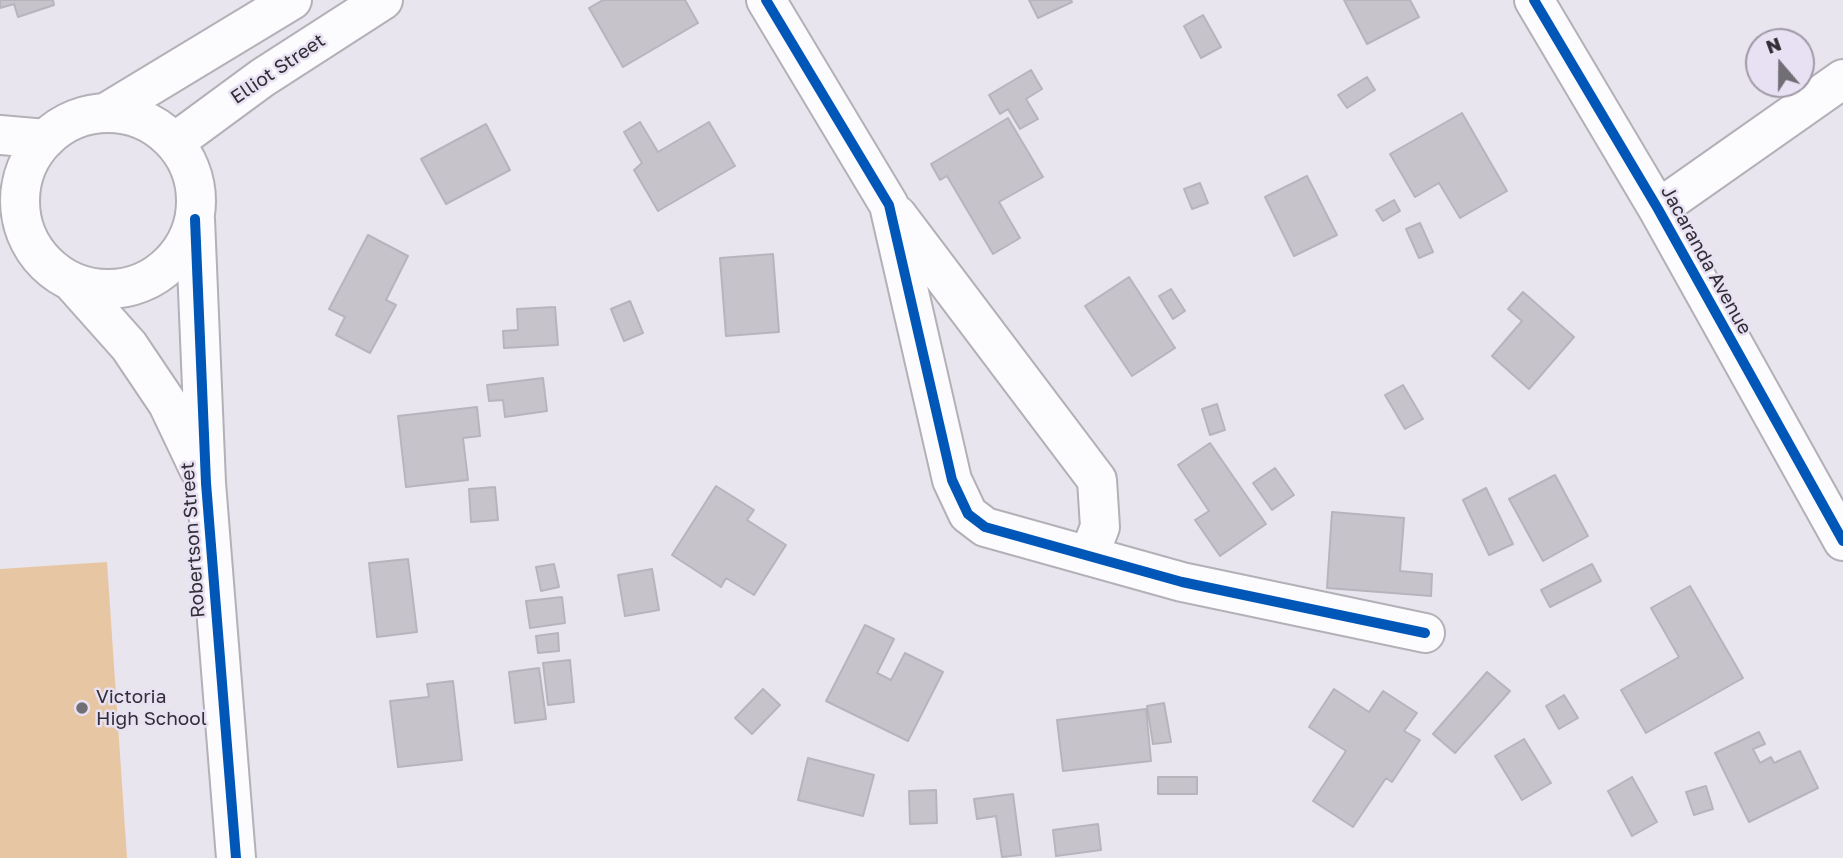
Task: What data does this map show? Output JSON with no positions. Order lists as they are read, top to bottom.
{
  "streets": {
    "street": ["Elliot Street", "Jacaranda Avenue", "Robertson Street"]
  },
  "crossings": [
    ["Elliot Street", "Robertson Street"]
  ],
  "places": ["Victoria High School"],
  "north": "top"
}
